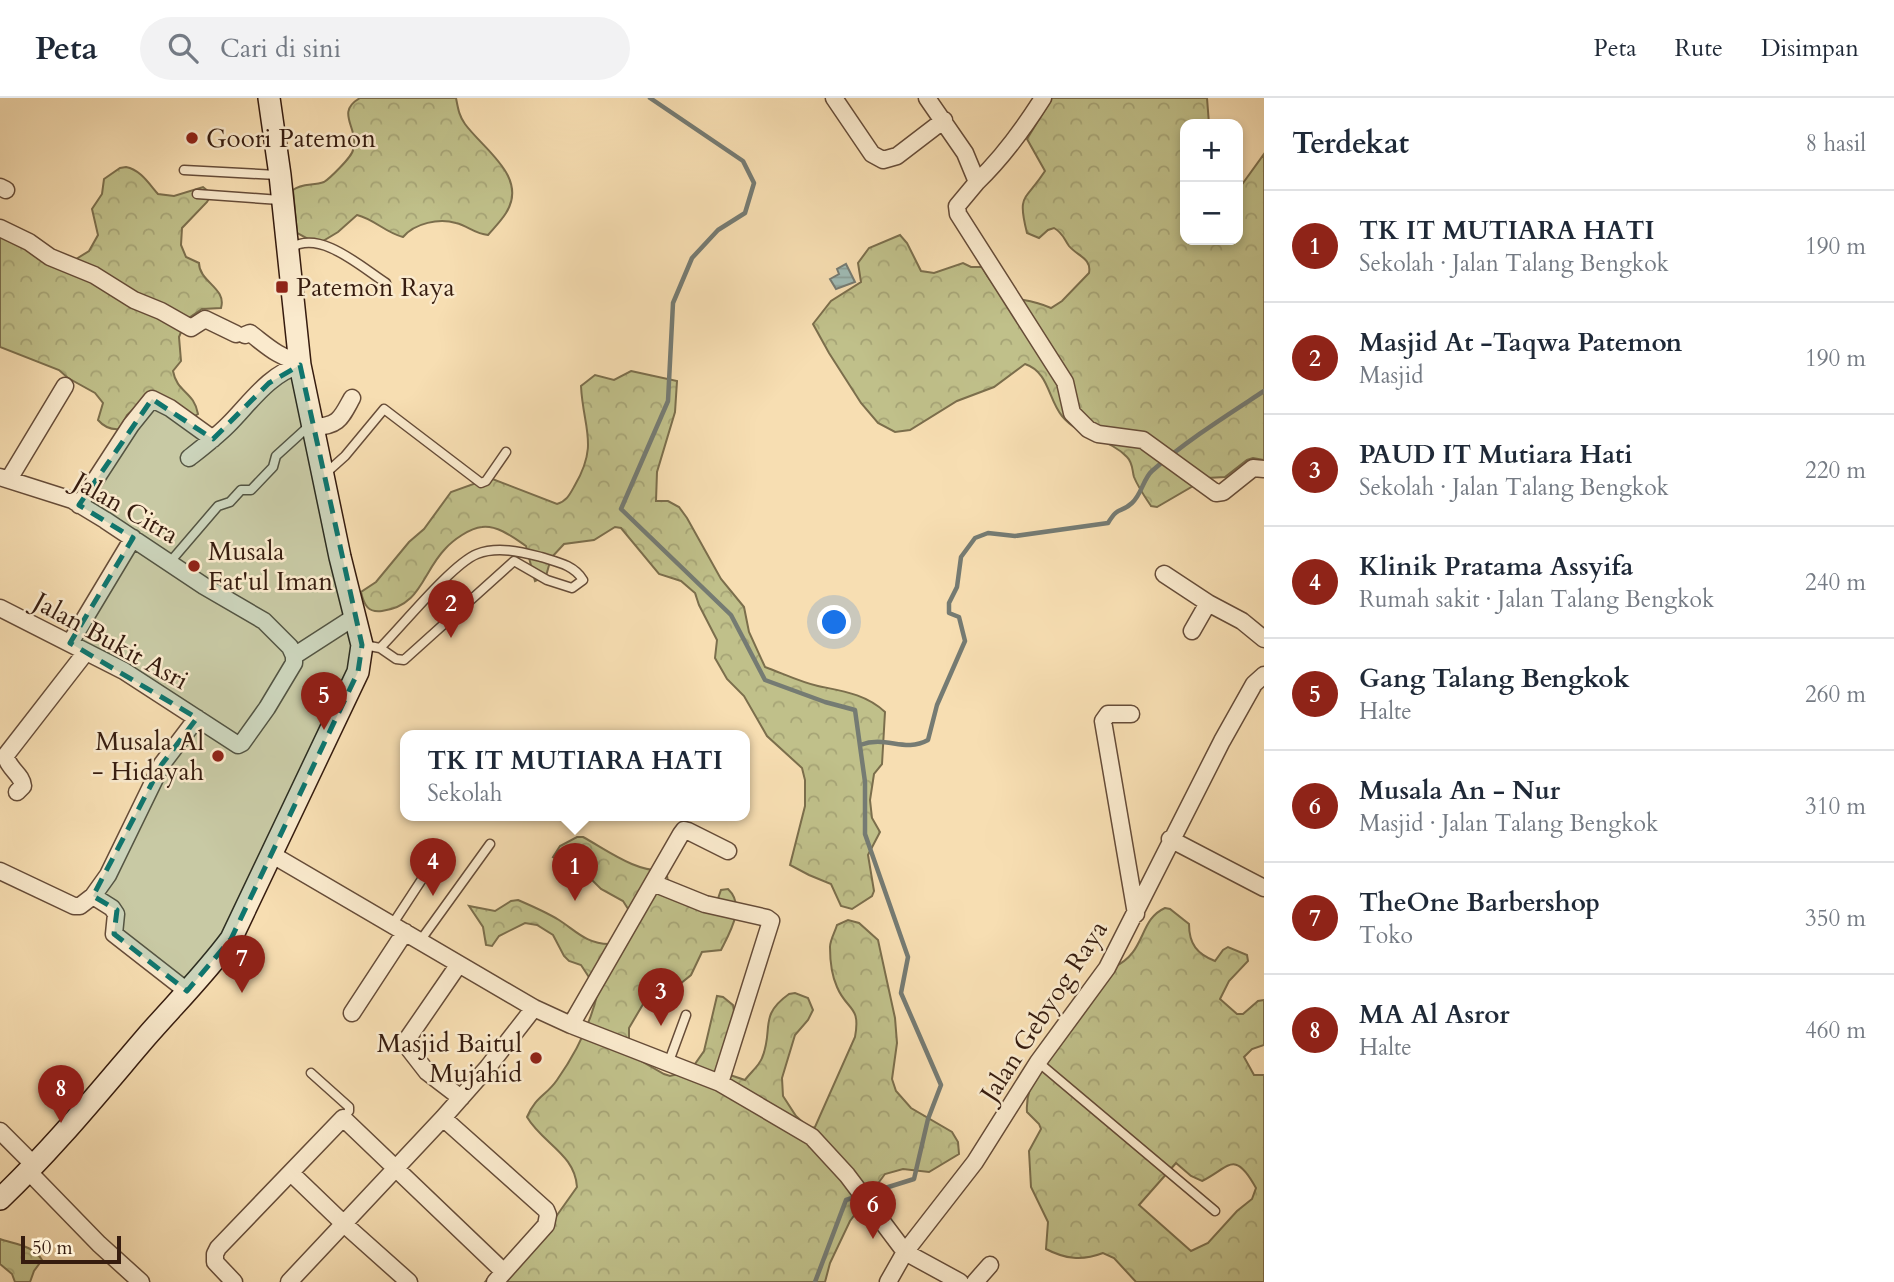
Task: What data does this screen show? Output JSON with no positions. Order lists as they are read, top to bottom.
{
  "streets": {
    "street": ["Jalan Citra", "Jalan Bukit Asri", "Jalan Gebyog Raya"]
  },
  "places": {
    "other": [
      "Goori Patemon",
      "Musala Fat'ul Iman",
      "Musala Al - Hidayah",
      "Masjid Baitul Mujahid"
    ],
    "transit": ["Patemon Raya"]
  },
  "scale_bar": "50 m",
  "page": {
    "header": "Peta",
    "search": "Cari di sini",
    "nav": ["Peta", "Rute", "Disimpan"],
    "heading": ["Terdekat", "8 hasil"],
    "map_buttons": ["+", "−"],
    "list": [
      {
        "mark": "1",
        "name": "TK IT MUTIARA HATI",
        "note": "Sekolah · Jalan Talang Bengkok",
        "value": "190 m"
      },
      {
        "mark": "2",
        "name": "Masjid At -Taqwa Patemon",
        "note": "Masjid",
        "value": "190 m"
      },
      {
        "mark": "3",
        "name": "PAUD IT Mutiara Hati",
        "note": "Sekolah · Jalan Talang Bengkok",
        "value": "220 m"
      },
      {
        "mark": "4",
        "name": "Klinik Pratama Assyifa",
        "note": "Rumah sakit · Jalan Talang Bengkok",
        "value": "240 m"
      },
      {
        "mark": "5",
        "name": "Gang Talang Bengkok",
        "note": "Halte",
        "value": "260 m"
      },
      {
        "mark": "6",
        "name": "Musala An - Nur",
        "note": "Masjid · Jalan Talang Bengkok",
        "value": "310 m"
      },
      {
        "mark": "7",
        "name": "TheOne Barbershop",
        "note": "Toko",
        "value": "350 m"
      },
      {
        "mark": "8",
        "name": "MA Al Asror",
        "note": "Halte",
        "value": "460 m"
      }
    ],
    "pins": [
      "2",
      "5",
      "4",
      "1",
      "7",
      "3",
      "8",
      "6"
    ],
    "popup": ["TK IT MUTIARA HATI", "Sekolah"],
    "scale": "50 m"
  }
}
